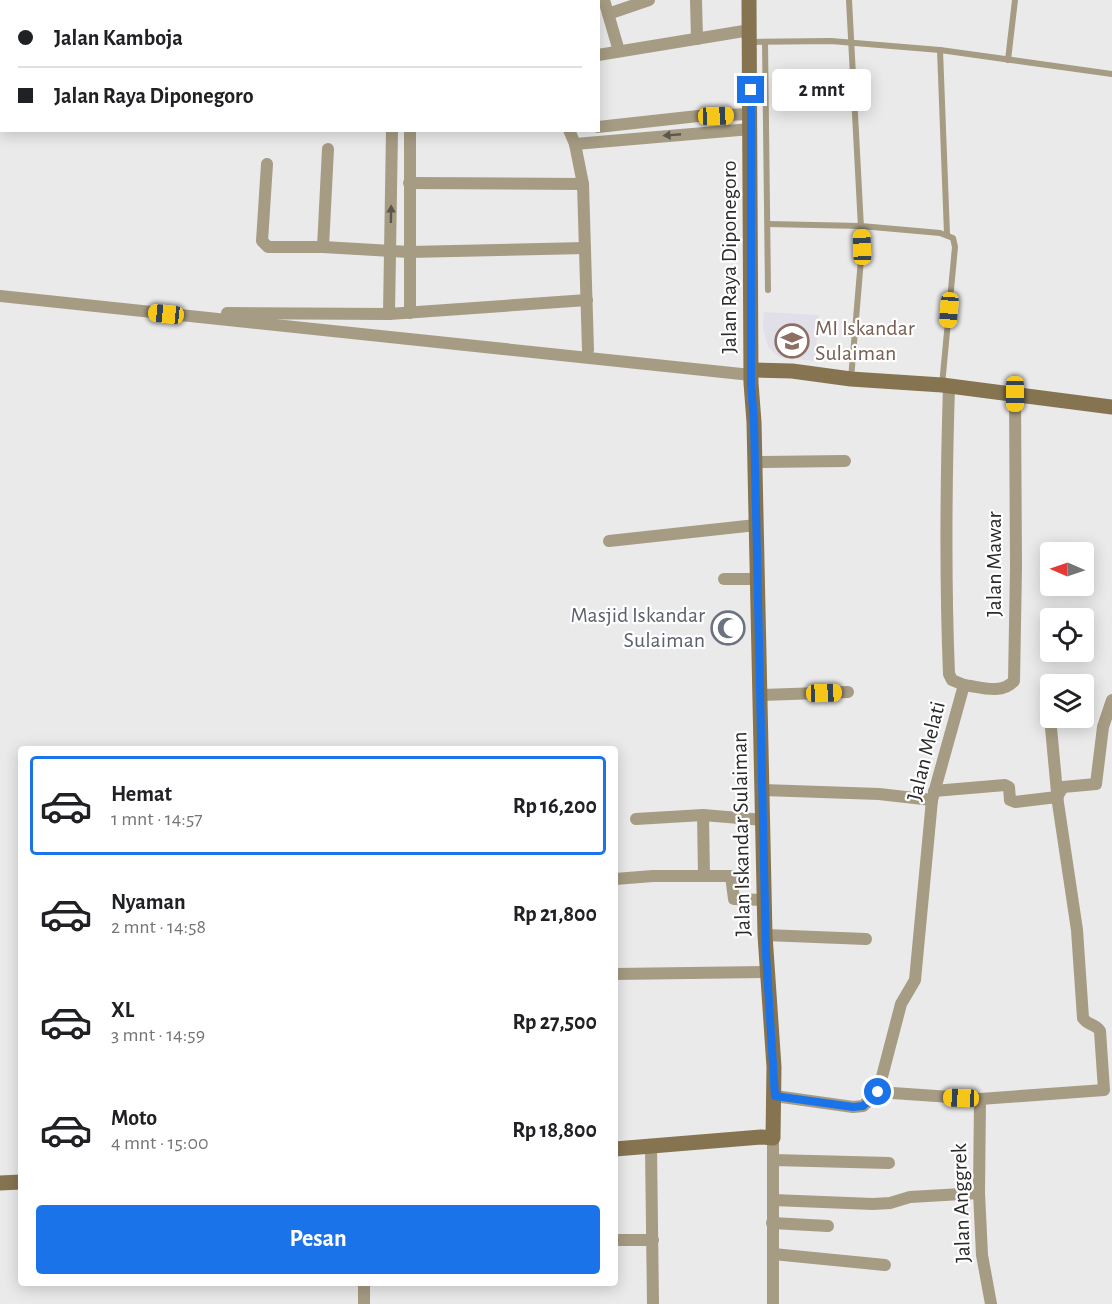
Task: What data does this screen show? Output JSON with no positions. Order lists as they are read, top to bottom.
{
  "streets": {
    "street": [
      "Jalan Raya Diponegoro",
      "Jalan Mawar",
      "Jalan Melati",
      "Jalan Iskandar Sulaiman",
      "Jalan Anggrek"
    ]
  },
  "crossings": [
    ["Jalan Raya Diponegoro", "Jalan Iskandar Sulaiman"],
    ["Jalan Mawar", "Jalan Melati"]
  ],
  "places": {
    "school or university": ["MI Iskandar Sulaiman"],
    "mosque": ["Masjid Iskandar Sulaiman"]
  },
  "north": "left",
  "page": {
    "banner": ["Jalan Kamboja", "Jalan Raya Diponegoro"],
    "bubble": "2 mnt",
    "list": [
      {
        "name": "Hemat",
        "note": "1 mnt · 14:57",
        "value": "Rp 16,200"
      },
      {
        "name": "Nyaman",
        "note": "2 mnt · 14:58",
        "value": "Rp 21,800"
      },
      {
        "name": "XL",
        "note": "3 mnt · 14:59",
        "value": "Rp 27,500"
      },
      {
        "name": "Moto",
        "note": "4 mnt · 15:00",
        "value": "Rp 18,800"
      }
    ],
    "buttons": "Pesan"
  }
}
